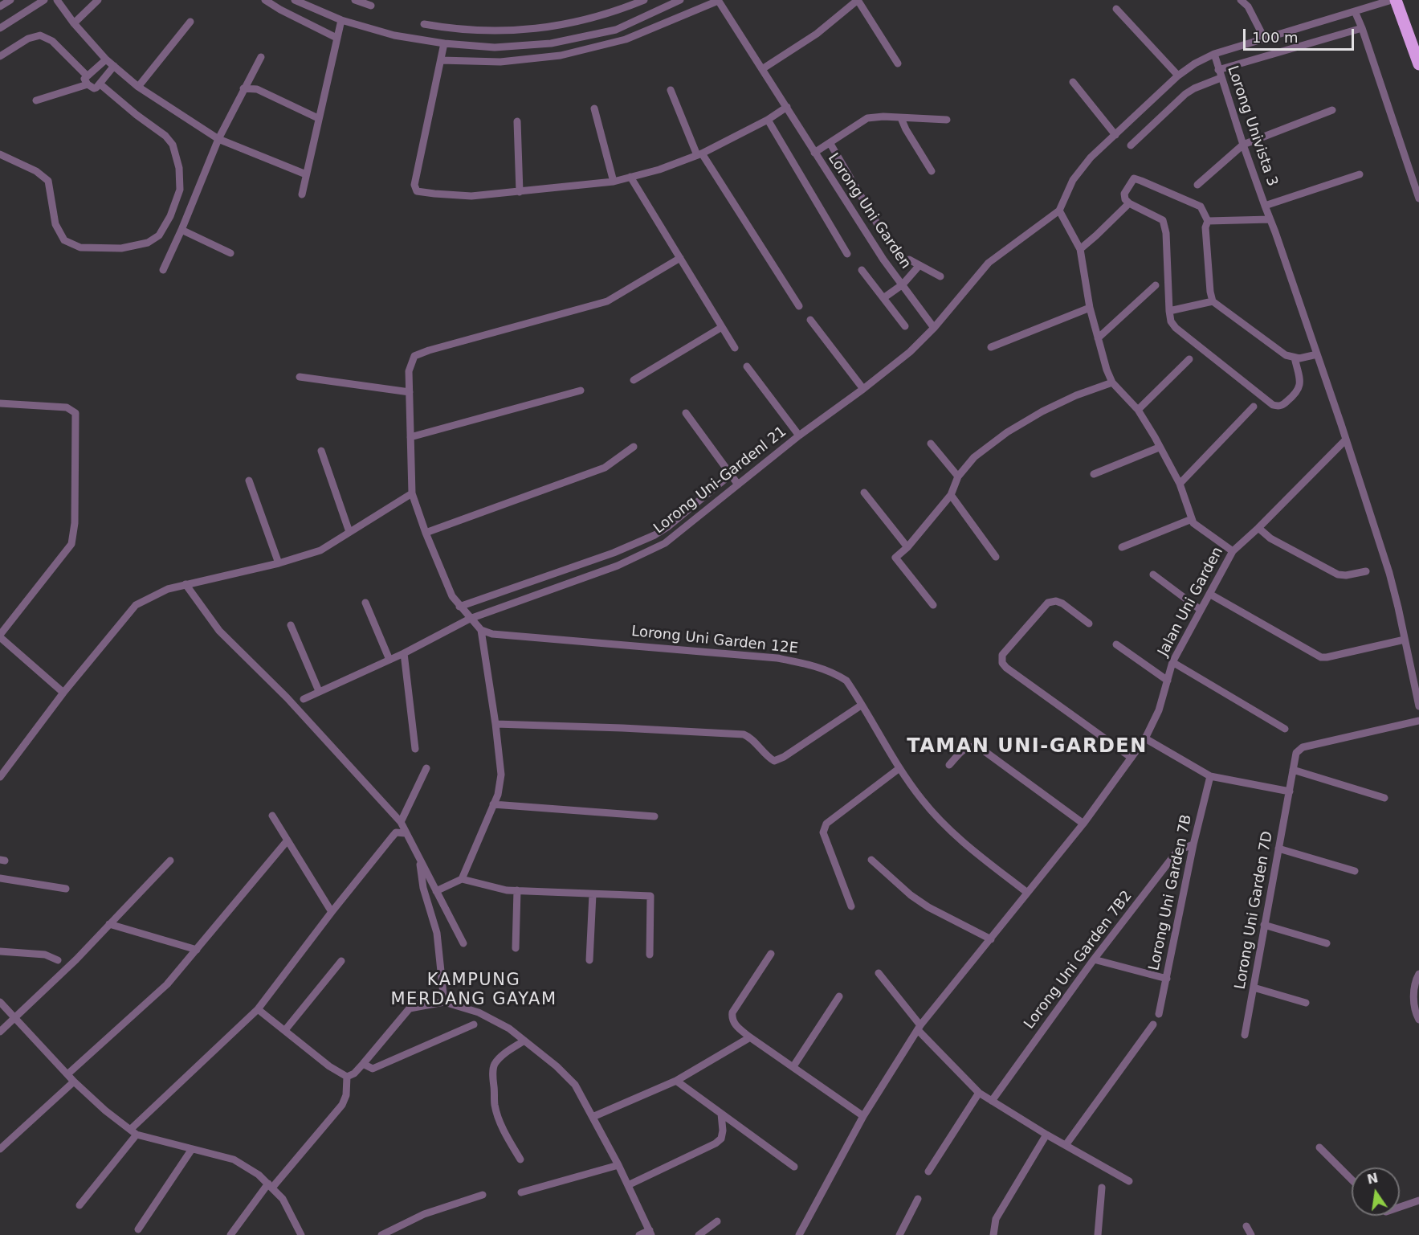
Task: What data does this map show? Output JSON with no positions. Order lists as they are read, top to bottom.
{
  "streets": {
    "street": [
      "Lorong Univista 3",
      "Lorong Uni Garden",
      "Lorong Uni-Gardenl 21",
      "Jalan Uni Garden",
      "Lorong Uni Garden 12E",
      "Lorong Uni Garden 7B",
      "Lorong Uni Garden 7D",
      "Lorong Uni Garden 7B2"
    ]
  },
  "crossings": [
    ["Lorong Univista 3", "Jalan Uni Garden"],
    ["Lorong Uni Garden", "Lorong Uni-Gardenl 21"],
    ["Lorong Uni Garden 7B", "Lorong Uni Garden 7B2"]
  ],
  "districts": ["TAMAN UNI-GARDEN", "KAMPUNG MERDANG GAYAM"],
  "scale_bar": "100 m",
  "north": "top"
}
